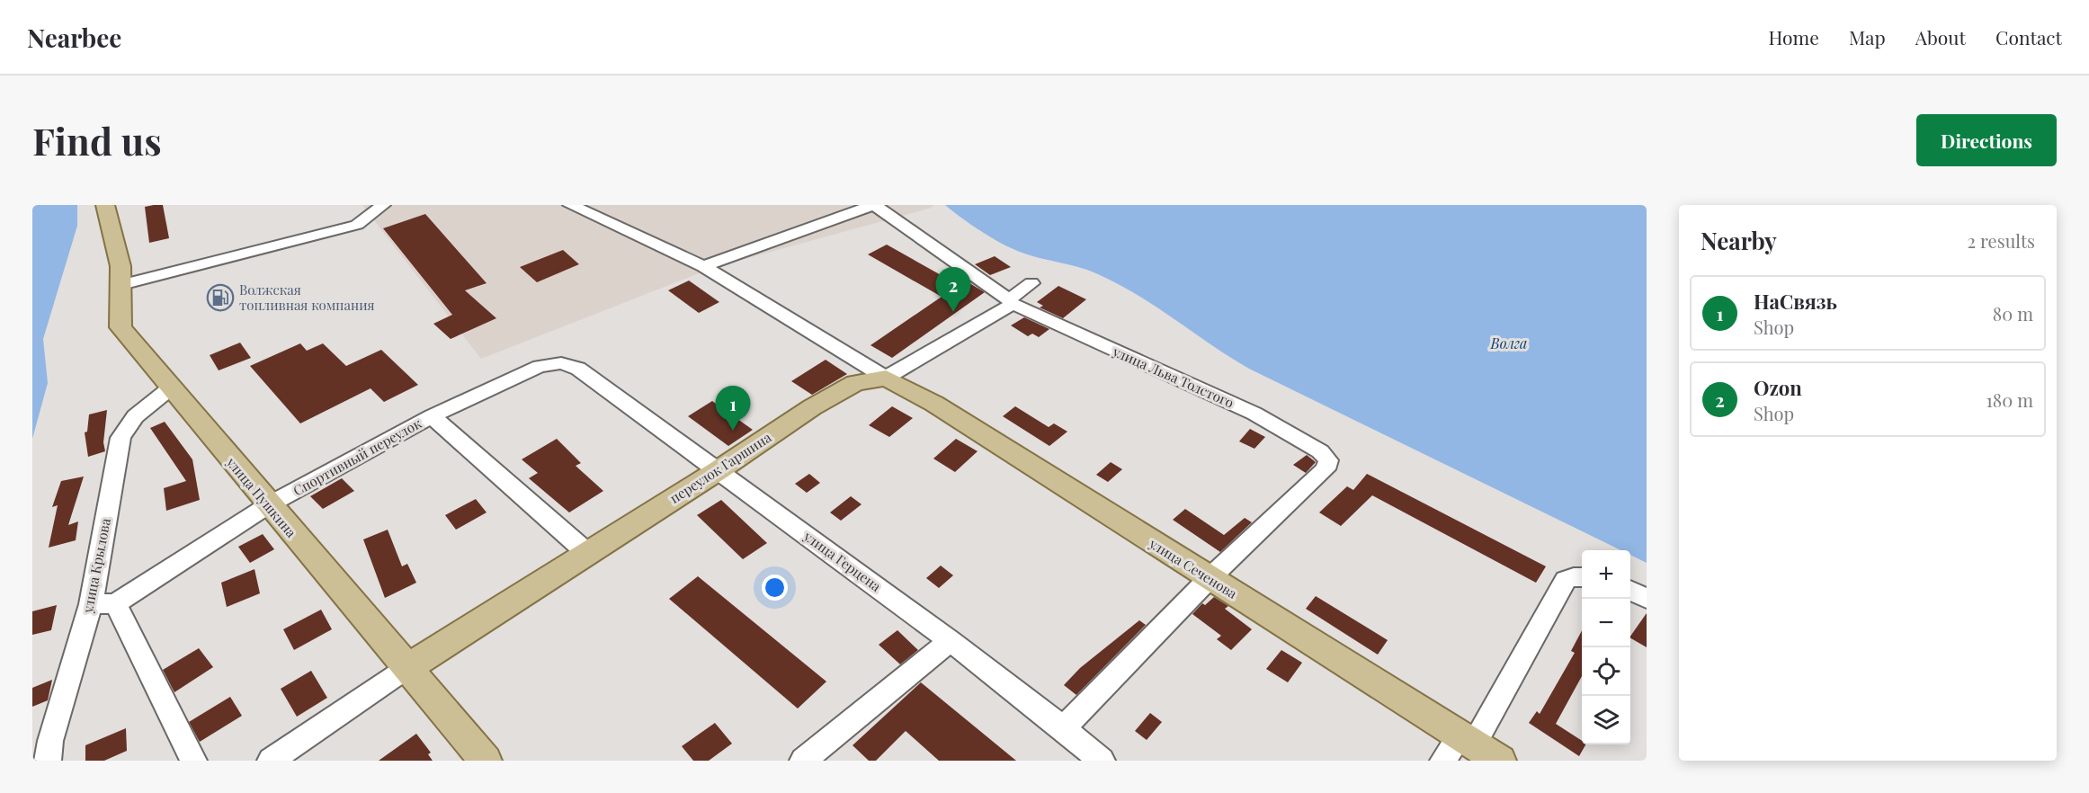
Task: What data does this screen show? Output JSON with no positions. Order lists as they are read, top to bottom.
{
  "streets": {
    "main road": ["переулок Гаршина", "улица Пушкина", "улица Сеченова"],
    "street": [
      "улица Льва Толстого",
      "Спортивный переулок",
      "улица Герцена",
      "улица Крылова"
    ]
  },
  "crossings": [
    ["улица Льва Толстого", "переулок Гаршина"],
    ["улица Льва Толстого", "улица Сеченова"],
    ["Спортивный переулок", "улица Пушкина"],
    ["Спортивный переулок", "улица Герцена"],
    ["переулок Гаршина", "улица Пушкина"],
    ["переулок Гаршина", "улица Герцена"],
    ["переулок Гаршина", "улица Сеченова"],
    ["улица Пушкина", "улица Крылова"]
  ],
  "water": ["Волга"],
  "places": {
    "fuel station": ["Волжская топливная компания"]
  },
  "page": {
    "header": "Nearbee",
    "nav": [
      "Home",
      "Map",
      "About",
      "Contact"
    ],
    "buttons": "Directions",
    "title": "Find us",
    "heading": ["Nearby", "2 results"],
    "pins": ["2", "1"],
    "list": [
      {
        "mark": "1",
        "name": "НаСвязь",
        "note": "Shop",
        "value": "80 m"
      },
      {
        "mark": "2",
        "name": "Ozon",
        "note": "Shop",
        "value": "180 m"
      }
    ],
    "map_buttons": ["+", "−"]
  }
}
